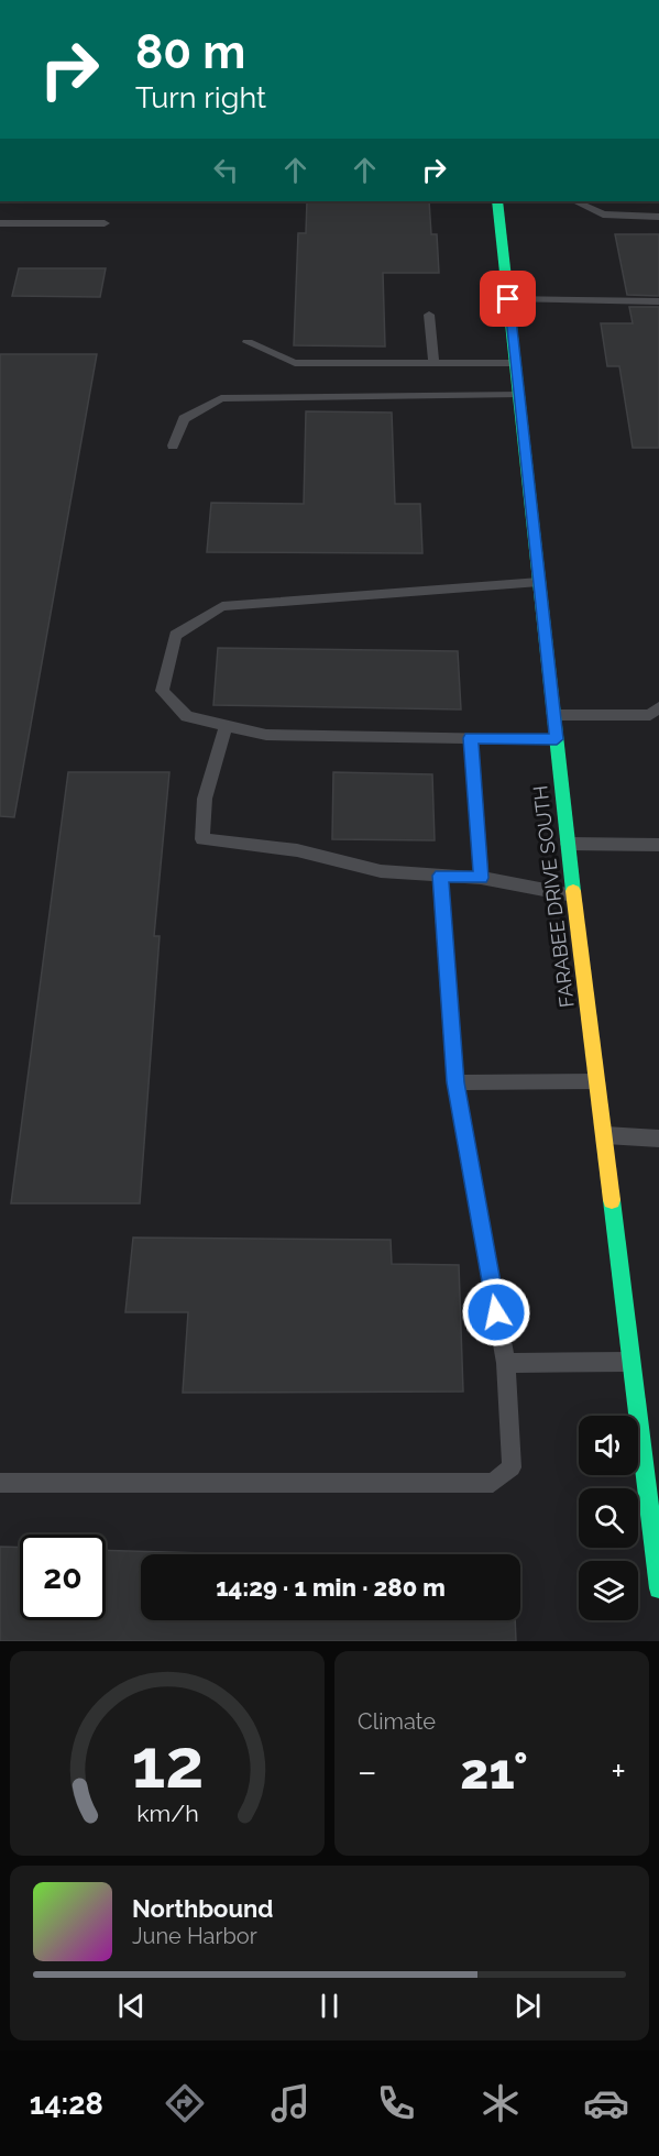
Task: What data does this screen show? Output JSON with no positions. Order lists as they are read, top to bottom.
{
  "streets": {
    "street": ["FARABEE DRIVE SOUTH"]
  },
  "page": {
    "turn": ["80 m", "Turn right"],
    "limit": "20",
    "trip": "14:29 · 1 min · 280 m",
    "tile": "Climate",
    "heat": ["−", "21°", "+"],
    "song": ["Northbound", "June Harbor"],
    "tabs": "14:28",
    "gauge": ["12", "km/h"]
  }
}
